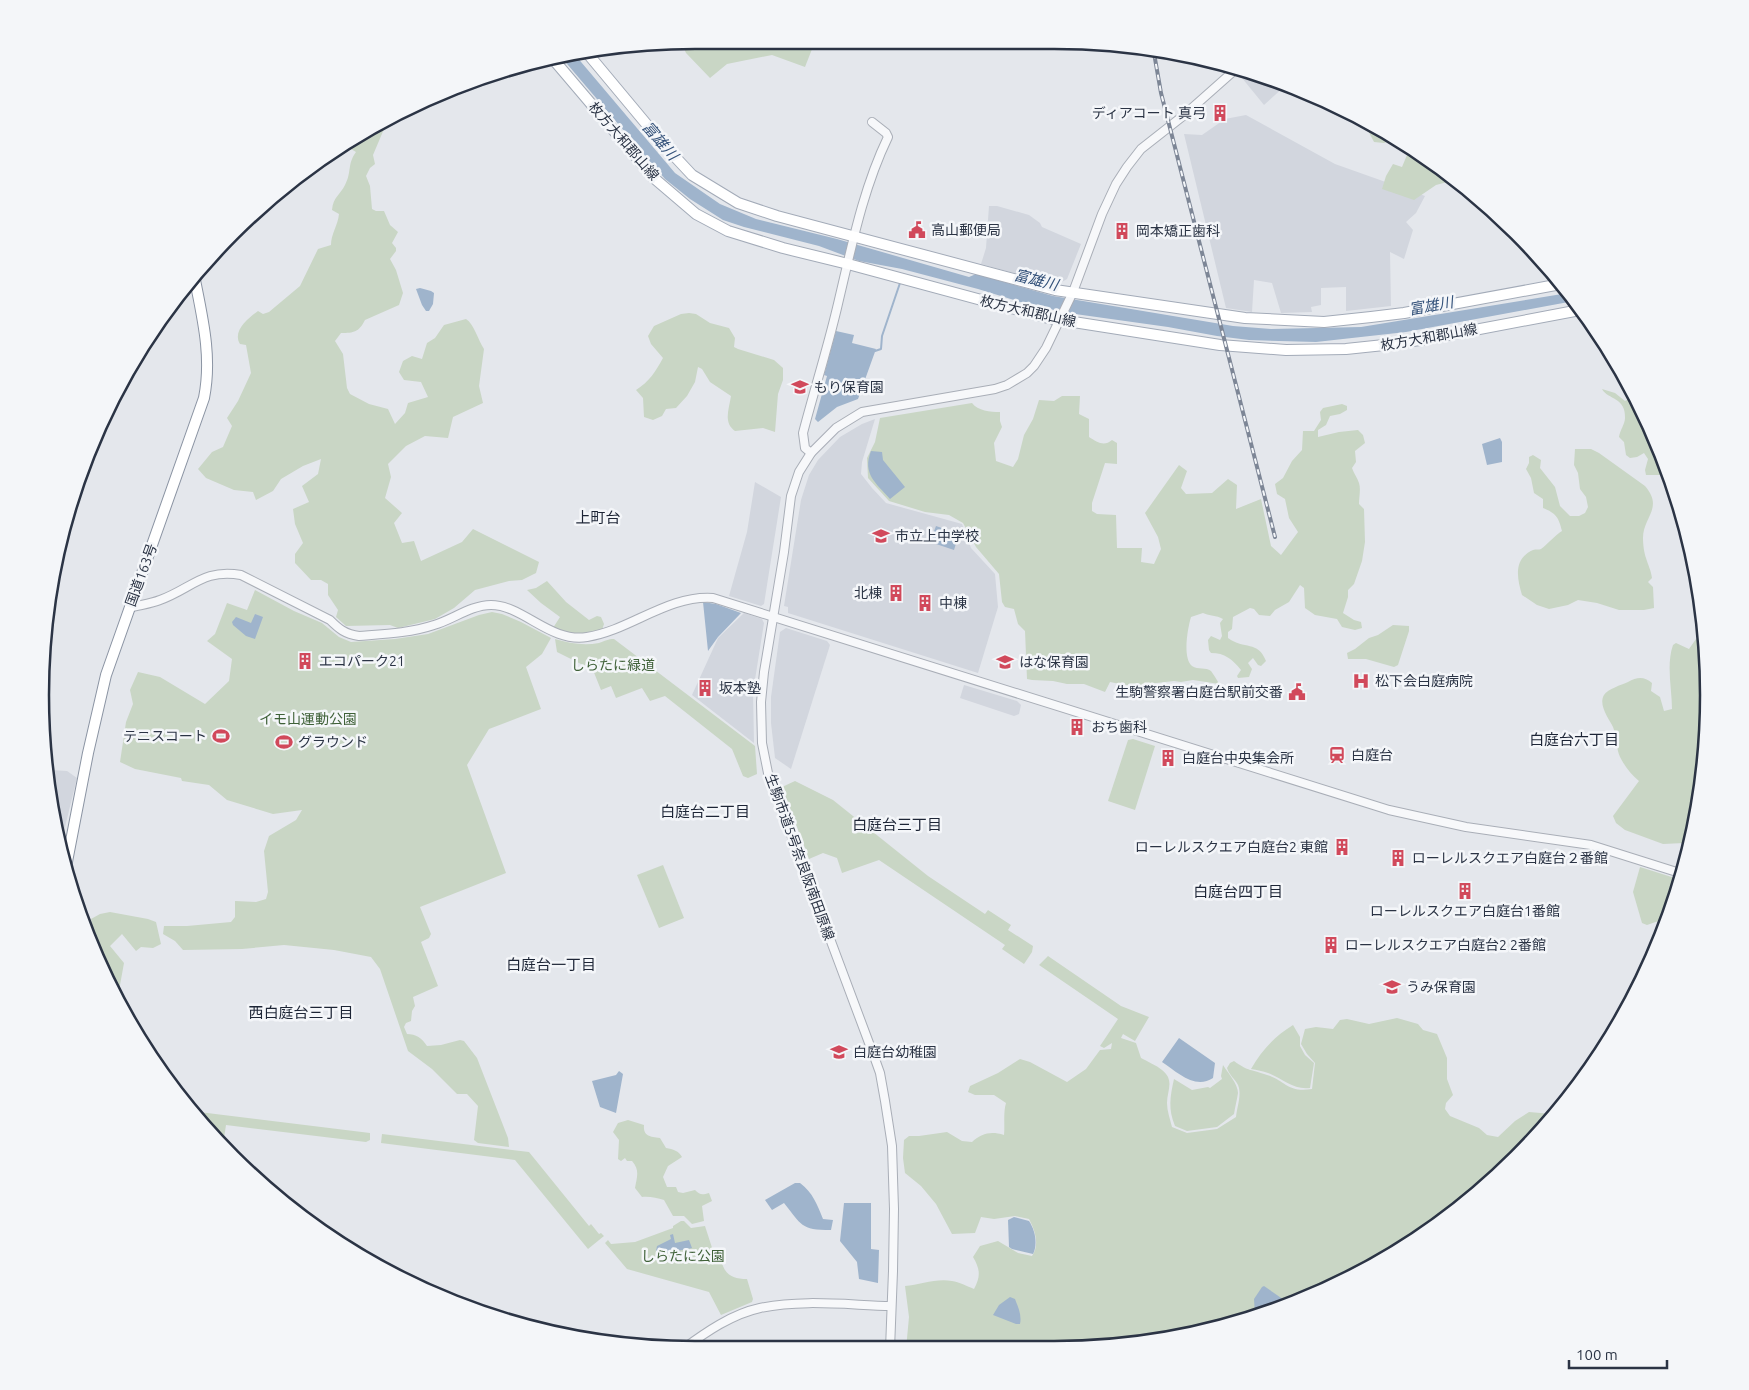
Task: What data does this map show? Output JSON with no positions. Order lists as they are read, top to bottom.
{
  "streets": {
    "main road": ["枚方大和郡山線", "国道163号"],
    "street": ["生駒市道5号奈良阪南田原線"]
  },
  "crossings": [
    ["枚方大和郡山線", "生駒市道5号奈良阪南田原線"]
  ],
  "districts": [
    "上町台",
    "白庭台六丁目",
    "白庭台二丁目",
    "白庭台三丁目",
    "白庭台四丁目",
    "白庭台一丁目",
    "西白庭台三丁目"
  ],
  "water": ["富雄川"],
  "parks": ["しらたに緑道", "イモ山運動公園", "しらたに公園"],
  "places": {
    "building": [
      "ディアコート 真弓",
      "岡本矯正歯科",
      "北棟",
      "中棟",
      "エコパーク21",
      "坂本塾",
      "おち歯科",
      "白庭台中央集会所",
      "ローレルスクエア白庭台2 東館",
      "ローレルスクエア白庭台２番館",
      "ローレルスクエア白庭台1番館",
      "ローレルスクエア白庭台2 2番館"
    ],
    "public building": ["高山郵便局", "生駒警察署白庭台駅前交番"],
    "school or university": [
      "もり保育園",
      "市立上中学校",
      "はな保育園",
      "うみ保育園",
      "白庭台幼稚園"
    ],
    "hospital": ["松下会白庭病院"],
    "sports": ["テニスコート", "グラウンド"],
    "station": ["白庭台"]
  },
  "scale_bar": "100 m"
}
